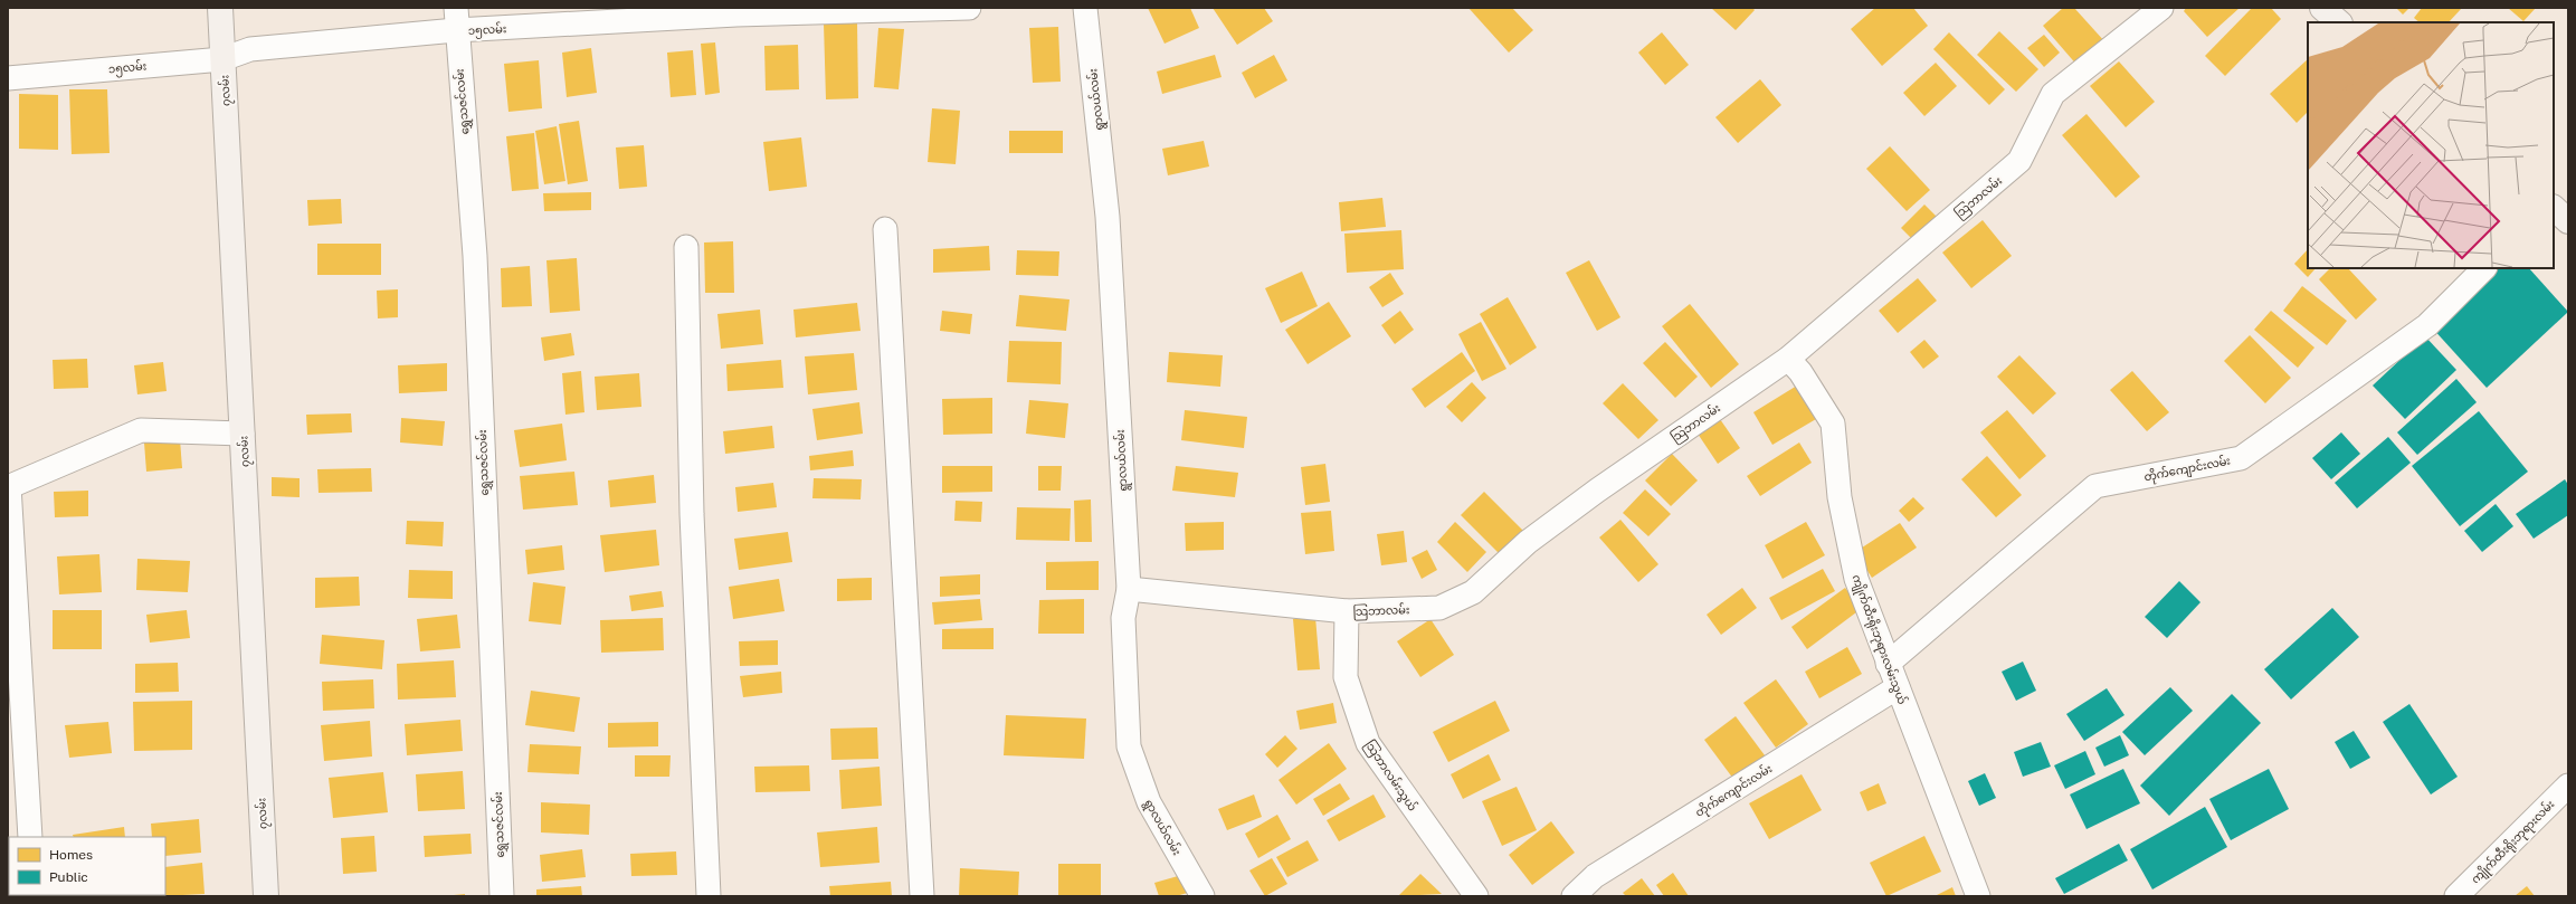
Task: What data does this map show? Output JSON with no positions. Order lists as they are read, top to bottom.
{
  "streets": {
    "street": [
      "၁၅လမ်း",
      "၇လမ်း",
      "ရွာလယ်လမ်း",
      "ရွှေသဇင်လမ်း",
      "သြဘာလမ်း",
      "တိုက်ကျောင်းလမ်း",
      "ကျိုက်ထီးရိုးဘုရားလမ်းသွယ်",
      "သြဘာလမ်းသွယ်",
      "ကျိုက်ထီးရိုးဘုရားလမ်း"
    ]
  },
  "crossings": [
    ["၁၅လမ်း", "၇လမ်း"],
    ["၁၅လမ်း", "ရွှေသဇင်လမ်း"],
    ["ရွာလယ်လမ်း", "သြဘာလမ်း"],
    ["သြဘာလမ်း", "ကျိုက်ထီးရိုးဘုရားလမ်းသွယ်"],
    ["သြဘာလမ်း", "သြဘာလမ်းသွယ်"],
    ["တိုက်ကျောင်းလမ်း", "ကျိုက်ထီးရိုးဘုရားလမ်းသွယ်"]
  ],
  "legend": ["Homes", "Public"]
}
